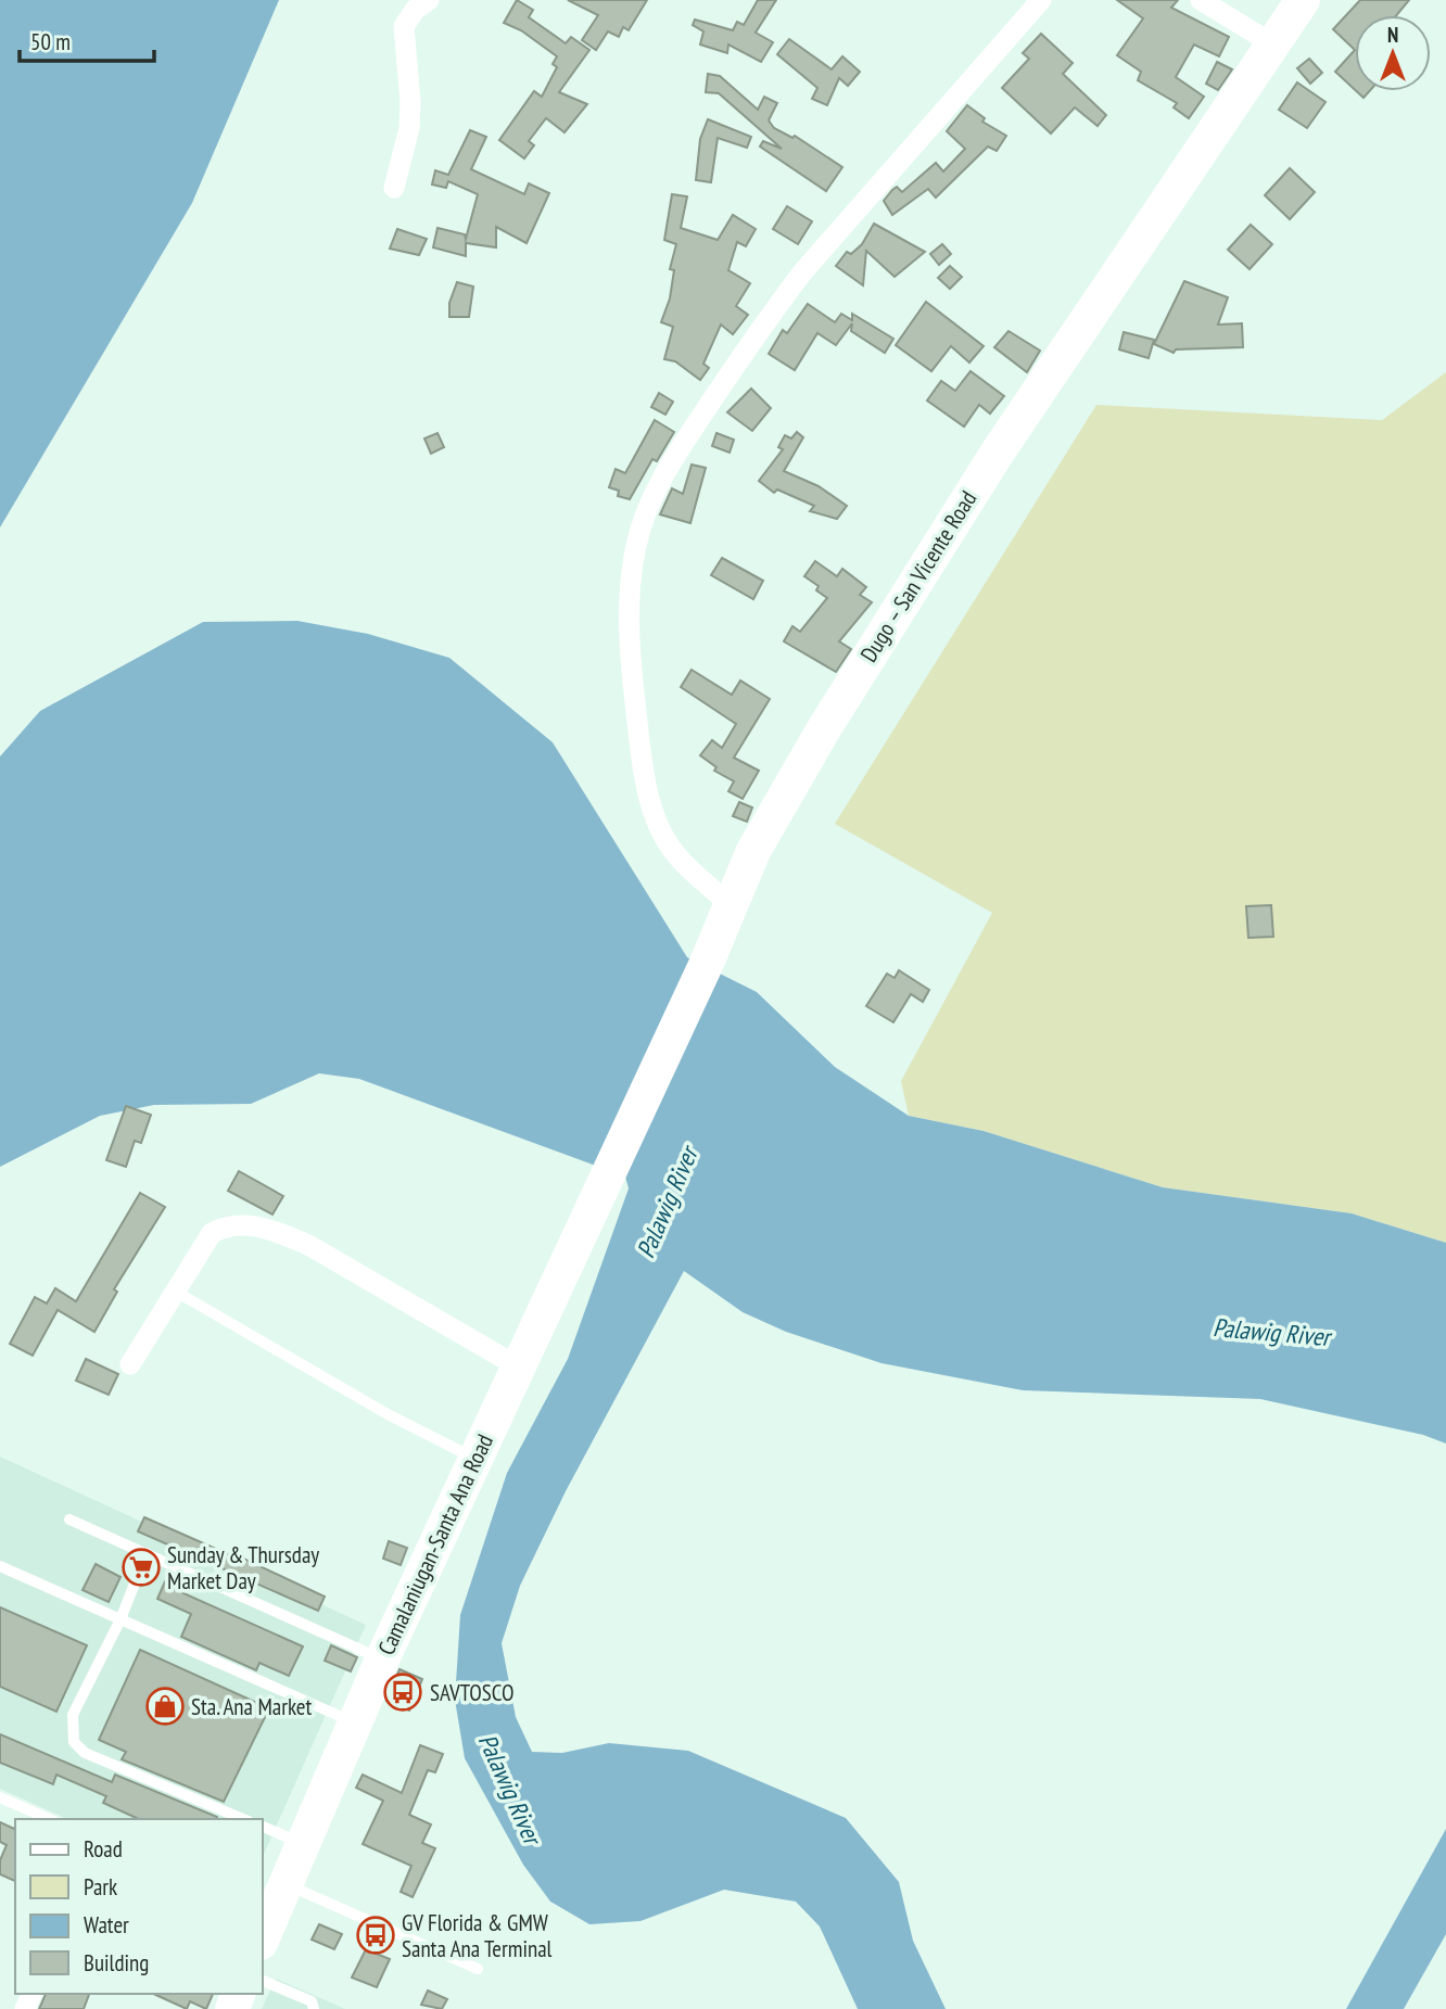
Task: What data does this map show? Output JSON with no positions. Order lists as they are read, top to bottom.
{
  "streets": {
    "main road": ["Dugo – San Vicente Road", "Camalaniugan-Santa Ana Road"]
  },
  "crossings": [
    ["Dugo – San Vicente Road", "Camalaniugan-Santa Ana Road"]
  ],
  "water": ["Palawig River"],
  "places": {
    "supermarket": ["Sunday & Thursday Market Day"],
    "bus stop": ["SAVTOSCO", "GV Florida & GMW Santa Ana Terminal"],
    "shop": ["Sta. Ana Market"]
  },
  "legend": [
    "Road",
    "Park",
    "Water",
    "Building"
  ],
  "scale_bar": "50 m",
  "north": "top"
}
